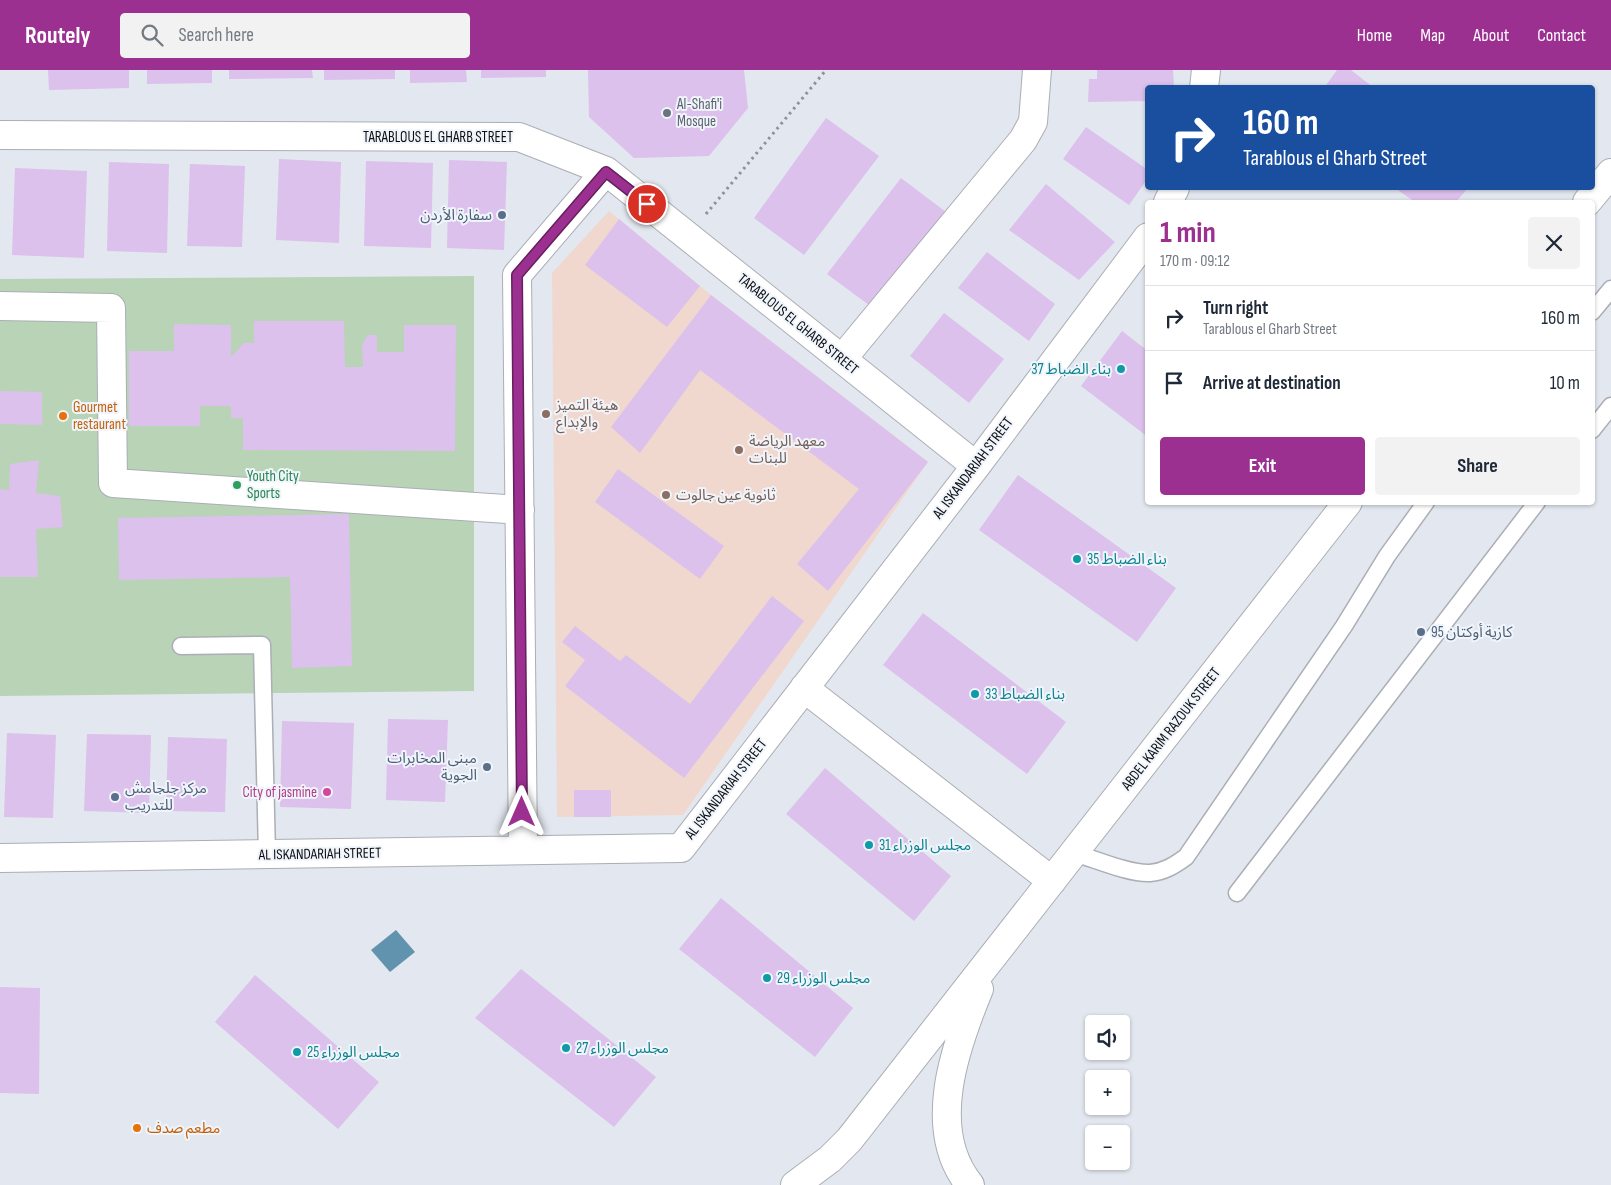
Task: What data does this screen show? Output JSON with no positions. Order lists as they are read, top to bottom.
{
  "streets": {
    "street": ["TARABLOUS EL GHARB STREET", "AL ISKANDARIAH STREET", "ABDEL KARIM RAZOUK STREET"]
  },
  "crossings": [
    ["TARABLOUS EL GHARB STREET", "AL ISKANDARIAH STREET"]
  ],
  "places": [
    "Al-Shafi'i Mosque",
    "سفارة الأردن",
    "بناء الضباط 37",
    "هيئة التميز والإبداع",
    "Gourmet restaurant",
    "معهد الرياضة للبنات",
    "Youth City Sports",
    "ثانوية عين جالوت",
    "بناء الضباط 35",
    "كازية أوكتان 95",
    "بناء الضباط 33",
    "مبنى المخابرات الجوية",
    "City of jasmine",
    "مركز جلجامش للتدريب",
    "مجلس الوزراء 31",
    "مجلس الوزراء 29",
    "مجلس الوزراء 27",
    "مجلس الوزراء 25",
    "مطعم صدف"
  ],
  "page": {
    "header": "Routely",
    "search": "Search here",
    "nav": [
      "Home",
      "Map",
      "About",
      "Contact"
    ],
    "turn": ["160 m", "Tarablous el Gharb Street"],
    "heading": ["1 min", "170 m · 09:12"],
    "list": [
      {
        "name": "Turn right",
        "note": "Tarablous el Gharb Street",
        "value": "160 m"
      },
      {
        "name": "Arrive at destination",
        "value": "10 m"
      }
    ],
    "buttons": ["Exit", "Share"],
    "map_buttons": ["+", "−"]
  }
}
